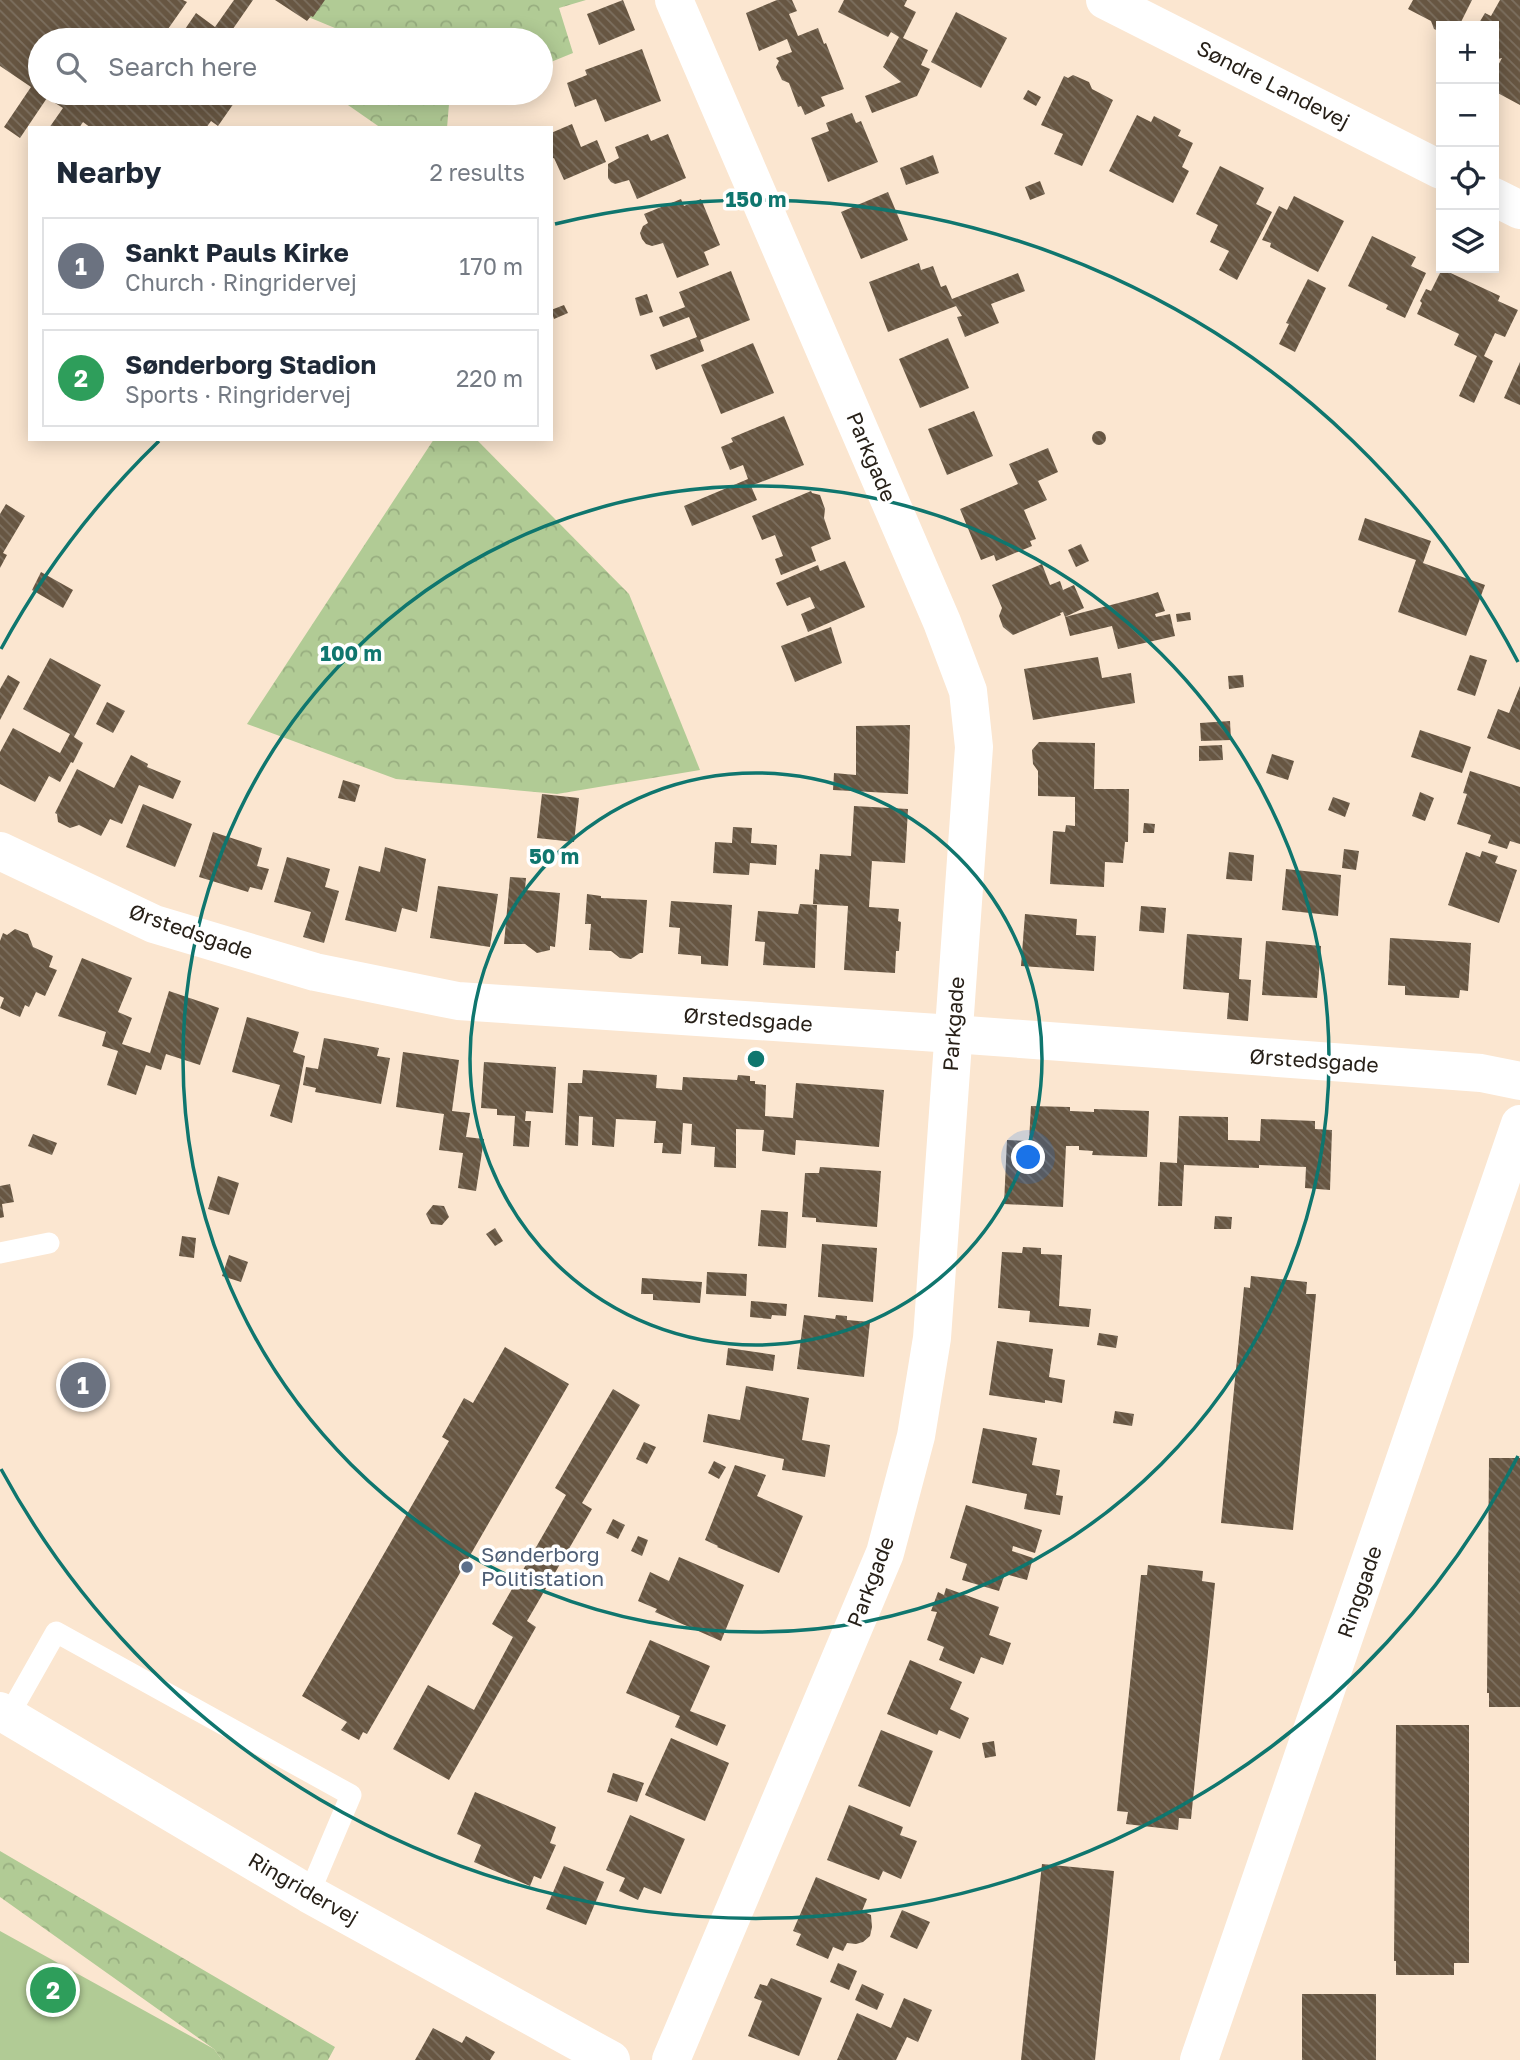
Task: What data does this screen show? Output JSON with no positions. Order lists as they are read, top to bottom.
{
  "streets": {
    "street": [
      "Søndre Landevej",
      "Parkgade",
      "Ørstedsgade",
      "Ringgade",
      "Ringridervej"
    ]
  },
  "crossings": [
    ["Parkgade", "Ørstedsgade"]
  ],
  "places": ["Sønderborg Politistation"],
  "page": {
    "map_buttons": ["+", "−"],
    "search": "Search here",
    "heading": ["Nearby", "2 results"],
    "list": [
      {
        "mark": "1",
        "name": "Sankt Pauls Kirke",
        "note": "Church · Ringridervej",
        "value": "170 m"
      },
      {
        "mark": "2",
        "name": "Sønderborg Stadion",
        "note": "Sports · Ringridervej",
        "value": "220 m"
      }
    ],
    "pins": ["1", "2"]
  },
  "rings": ["150 m", "100 m", "50 m"]
}
